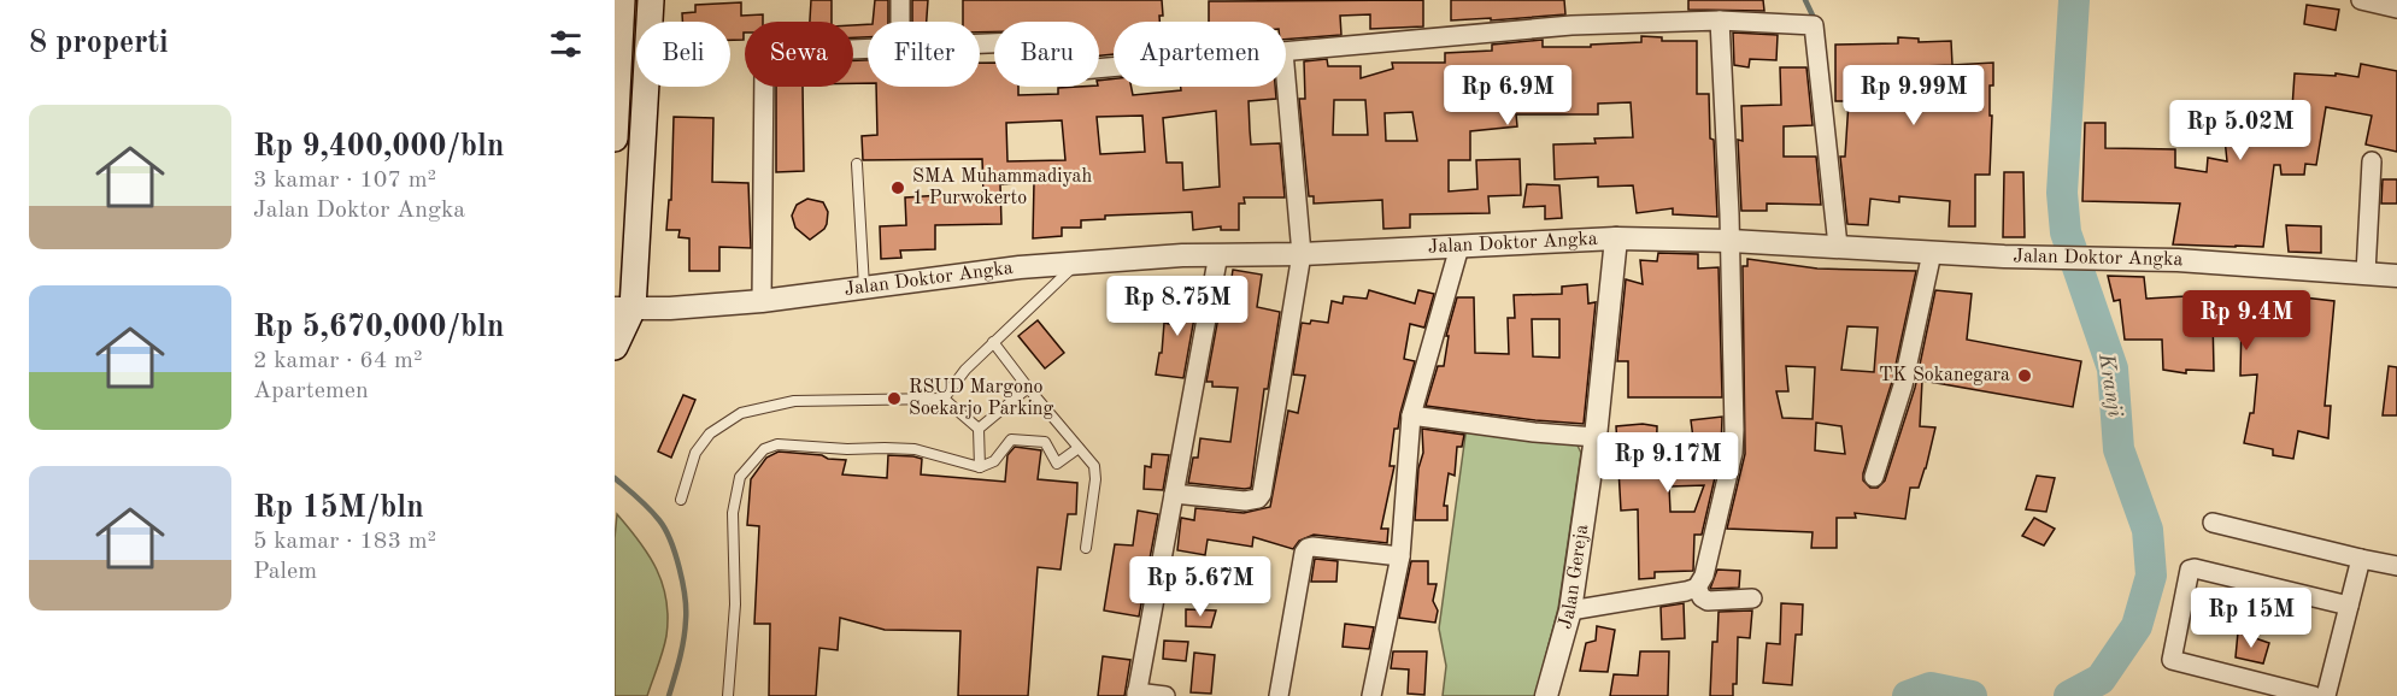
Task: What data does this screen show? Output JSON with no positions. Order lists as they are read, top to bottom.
{
  "streets": {
    "street": ["Jalan Doktor Angka", "Jalan Gereja"]
  },
  "crossings": [
    ["Jalan Doktor Angka", "Jalan Gereja"]
  ],
  "water": ["Kranji"],
  "places": ["SMA Muhammadiyah 1 Purwokerto", "TK Sokanegara", "RSUD Margono Soekarjo Parking"],
  "page": {
    "heading": "8 properti",
    "chip": [
      "Beli",
      "Sewa",
      "Filter",
      "Baru",
      "Apartemen"
    ],
    "price": [
      "Rp 6.9M",
      "Rp 9.99M",
      "Rp 5.02M",
      "Rp 8.75M",
      "Rp 9.4M",
      "Rp 9.17M",
      "Rp 5.67M",
      "Rp 15M"
    ],
    "list": [
      {
        "name": "Rp 9,400,000/bln",
        "note": "3 kamar · 107 m² · Jalan Doktor Angka"
      },
      {
        "name": "Rp 5,670,000/bln",
        "note": "2 kamar · 64 m² · Apartemen"
      },
      {
        "name": "Rp 15M/bln",
        "note": "5 kamar · 183 m² · Palem"
      }
    ]
  }
}
